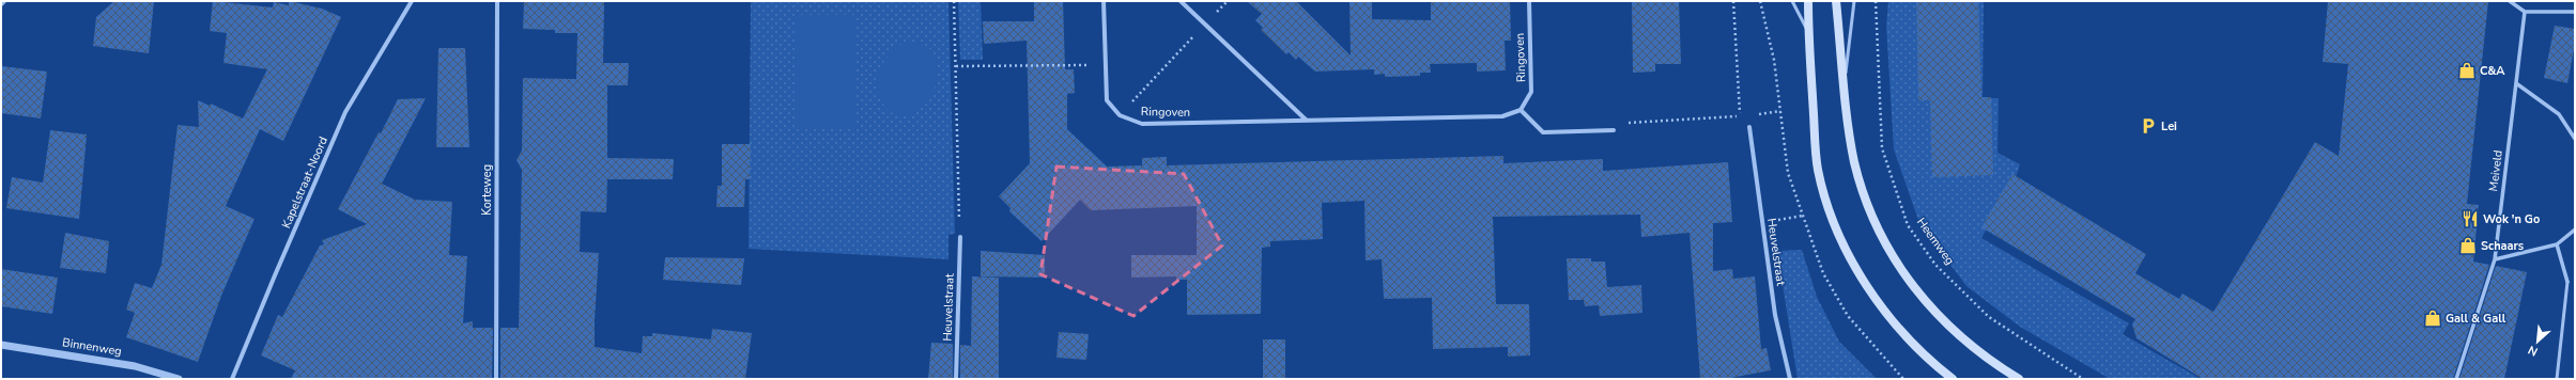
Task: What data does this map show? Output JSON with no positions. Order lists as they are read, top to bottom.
{
  "streets": {
    "street": [
      "Ringoven",
      "Meiveld",
      "Kapelstraat-Noord",
      "Korteweg",
      "Heuvelstraat",
      "Binnenweg"
    ],
    "path": ["Heemweg"]
  },
  "places": {
    "shop": ["C&A", "Schaars", "Gall & Gall"],
    "parking": ["Lei"],
    "restaurant": ["Wok 'n Go"]
  },
  "north": "bottom left"
}
